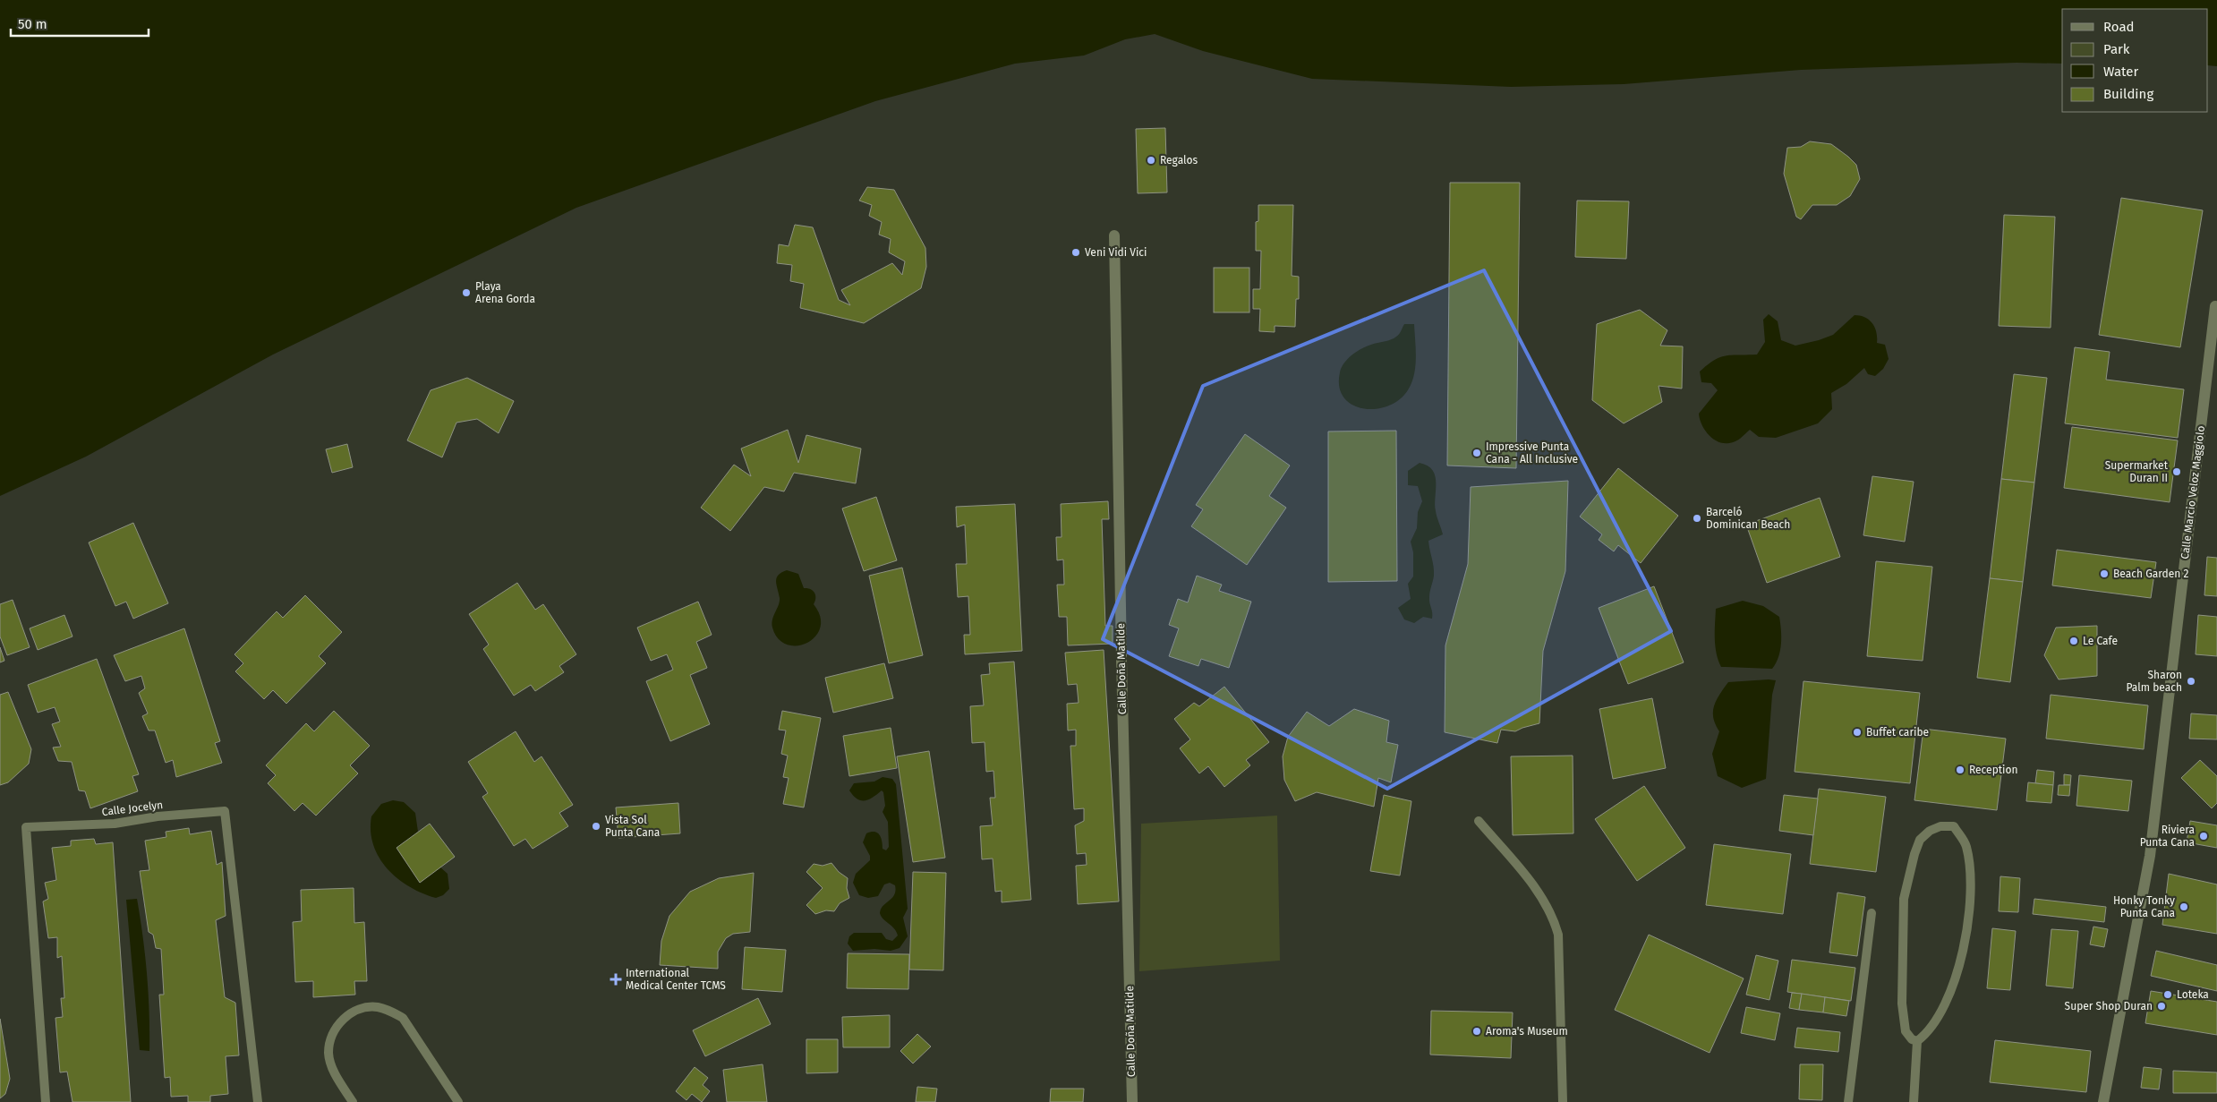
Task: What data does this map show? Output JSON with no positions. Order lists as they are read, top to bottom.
{
  "streets": {
    "street": ["Calle Marcio Veloz Maggiolo", "Calle Doña Matilde"],
    "lane": ["Calle Jocelyn"]
  },
  "places": {
    "other": [
      "Regalos",
      "Veni Vidi Vici",
      "Playa Arena Gorda",
      "Impressive Punta Cana - All Inclusive",
      "Supermarket Duran II",
      "Barceló Dominican Beach",
      "Beach Garden 2",
      "Le Cafe",
      "Sharon Palm beach",
      "Buffet caribe",
      "Reception",
      "Vista Sol Punta Cana",
      "Riviera Punta Cana",
      "Honky Tonky Punta Cana",
      "Loteka",
      "Super Shop Duran",
      "Aroma's Museum"
    ],
    "health": ["International Medical Center TCMS"]
  },
  "legend": [
    "Road",
    "Park",
    "Water",
    "Building"
  ],
  "scale_bar": "50 m"
}
